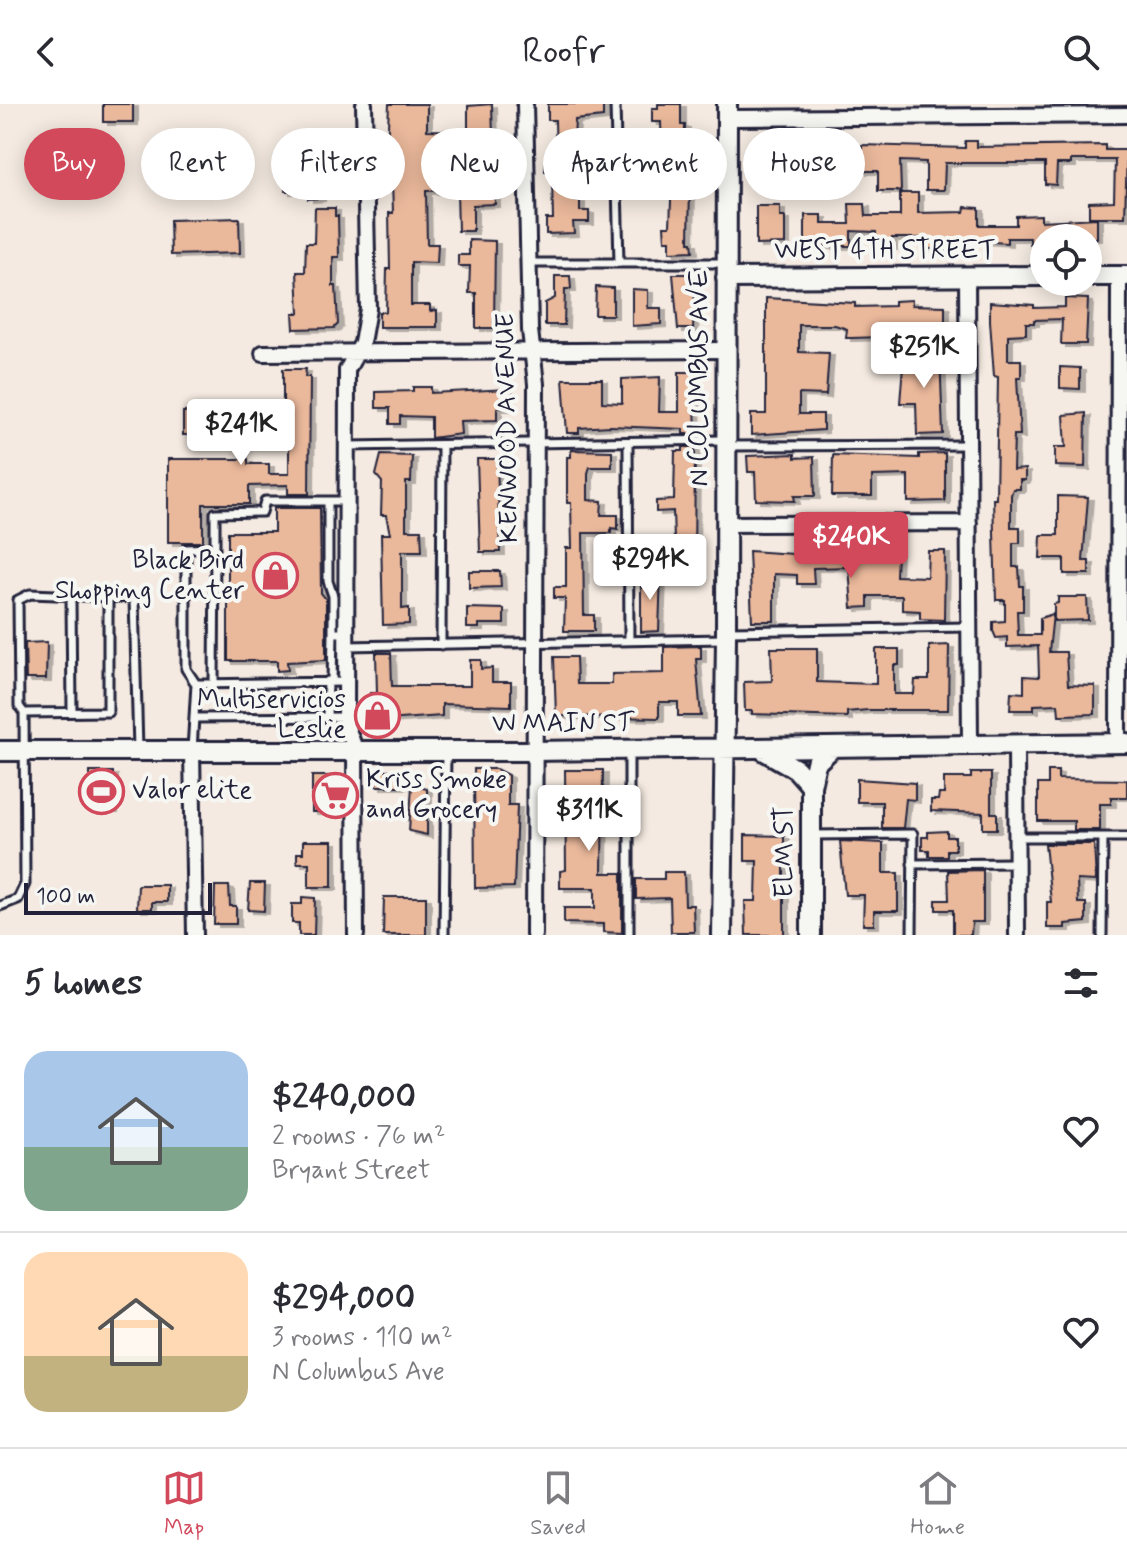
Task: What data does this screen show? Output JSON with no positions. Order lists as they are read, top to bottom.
{
  "streets": {
    "main road": [
      "WEST 4TH STREET",
      "N COLUMBUS AVE",
      "W MAIN ST",
      "ELM ST"
    ],
    "street": ["KENWOOD AVENUE"]
  },
  "crossings": [
    ["WEST 4TH STREET", "N COLUMBUS AVE"],
    ["N COLUMBUS AVE", "W MAIN ST"],
    ["KENWOOD AVENUE", "W MAIN ST"],
    ["W MAIN ST", "ELM ST"]
  ],
  "places": {
    "shop": ["Black Bird Shopping Center", "Multiservicios Leslie"],
    "sports": ["Valor elite"],
    "supermarket": ["Kriss Smoke and Grocery"]
  },
  "scale_bar": "100 m",
  "page": {
    "header": "Roofr",
    "chip": [
      "Buy",
      "Rent",
      "Filters",
      "New",
      "Apartment",
      "House"
    ],
    "price": [
      "$251K",
      "$241K",
      "$240K",
      "$294K",
      "$311K"
    ],
    "scale": "100 m",
    "heading": "5 homes",
    "list": [
      {
        "name": "$240,000",
        "note": "2 rooms · 76 m² · Bryant Street"
      },
      {
        "name": "$294,000",
        "note": "3 rooms · 110 m² · N Columbus Ave"
      }
    ],
    "tabs": ["Map", "Saved", "Home"]
  }
}
